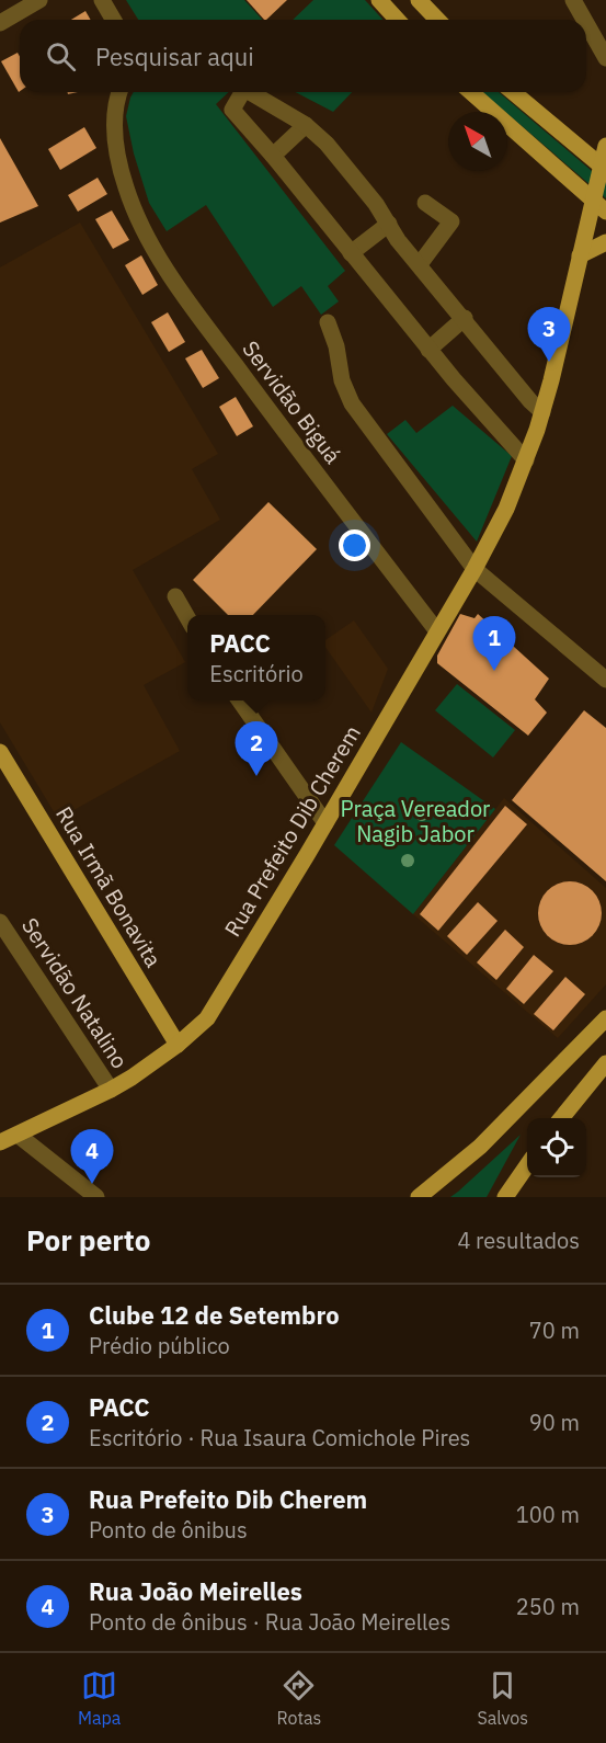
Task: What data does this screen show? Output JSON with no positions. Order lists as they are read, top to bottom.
{
  "streets": {
    "main road": ["Rua Prefeito Dib Cherem", "Rua Irmã Bonavita"],
    "street": ["Servidão Biguá", "Servidão Natalino"]
  },
  "crossings": [
    ["Servidão Biguá", "Rua Prefeito Dib Cherem"],
    ["Rua Prefeito Dib Cherem", "Rua Irmã Bonavita"],
    ["Rua Prefeito Dib Cherem", "Servidão Natalino"]
  ],
  "parks": ["Praça Vereador Nagib Jabor"],
  "north": "top left",
  "page": {
    "search": "Pesquisar aqui",
    "pins": [
      "3",
      "1",
      "2",
      "4"
    ],
    "popup": ["PACC", "Escritório"],
    "heading": ["Por perto", "4 resultados"],
    "list": [
      {
        "mark": "1",
        "name": "Clube 12 de Setembro",
        "note": "Prédio público",
        "value": "70 m"
      },
      {
        "mark": "2",
        "name": "PACC",
        "note": "Escritório · Rua Isaura Comichole Pires",
        "value": "90 m"
      },
      {
        "mark": "3",
        "name": "Rua Prefeito Dib Cherem",
        "note": "Ponto de ônibus",
        "value": "100 m"
      },
      {
        "mark": "4",
        "name": "Rua João Meirelles",
        "note": "Ponto de ônibus · Rua João Meirelles",
        "value": "250 m"
      }
    ],
    "nav": ["Mapa", "Rotas", "Salvos"]
  }
}
